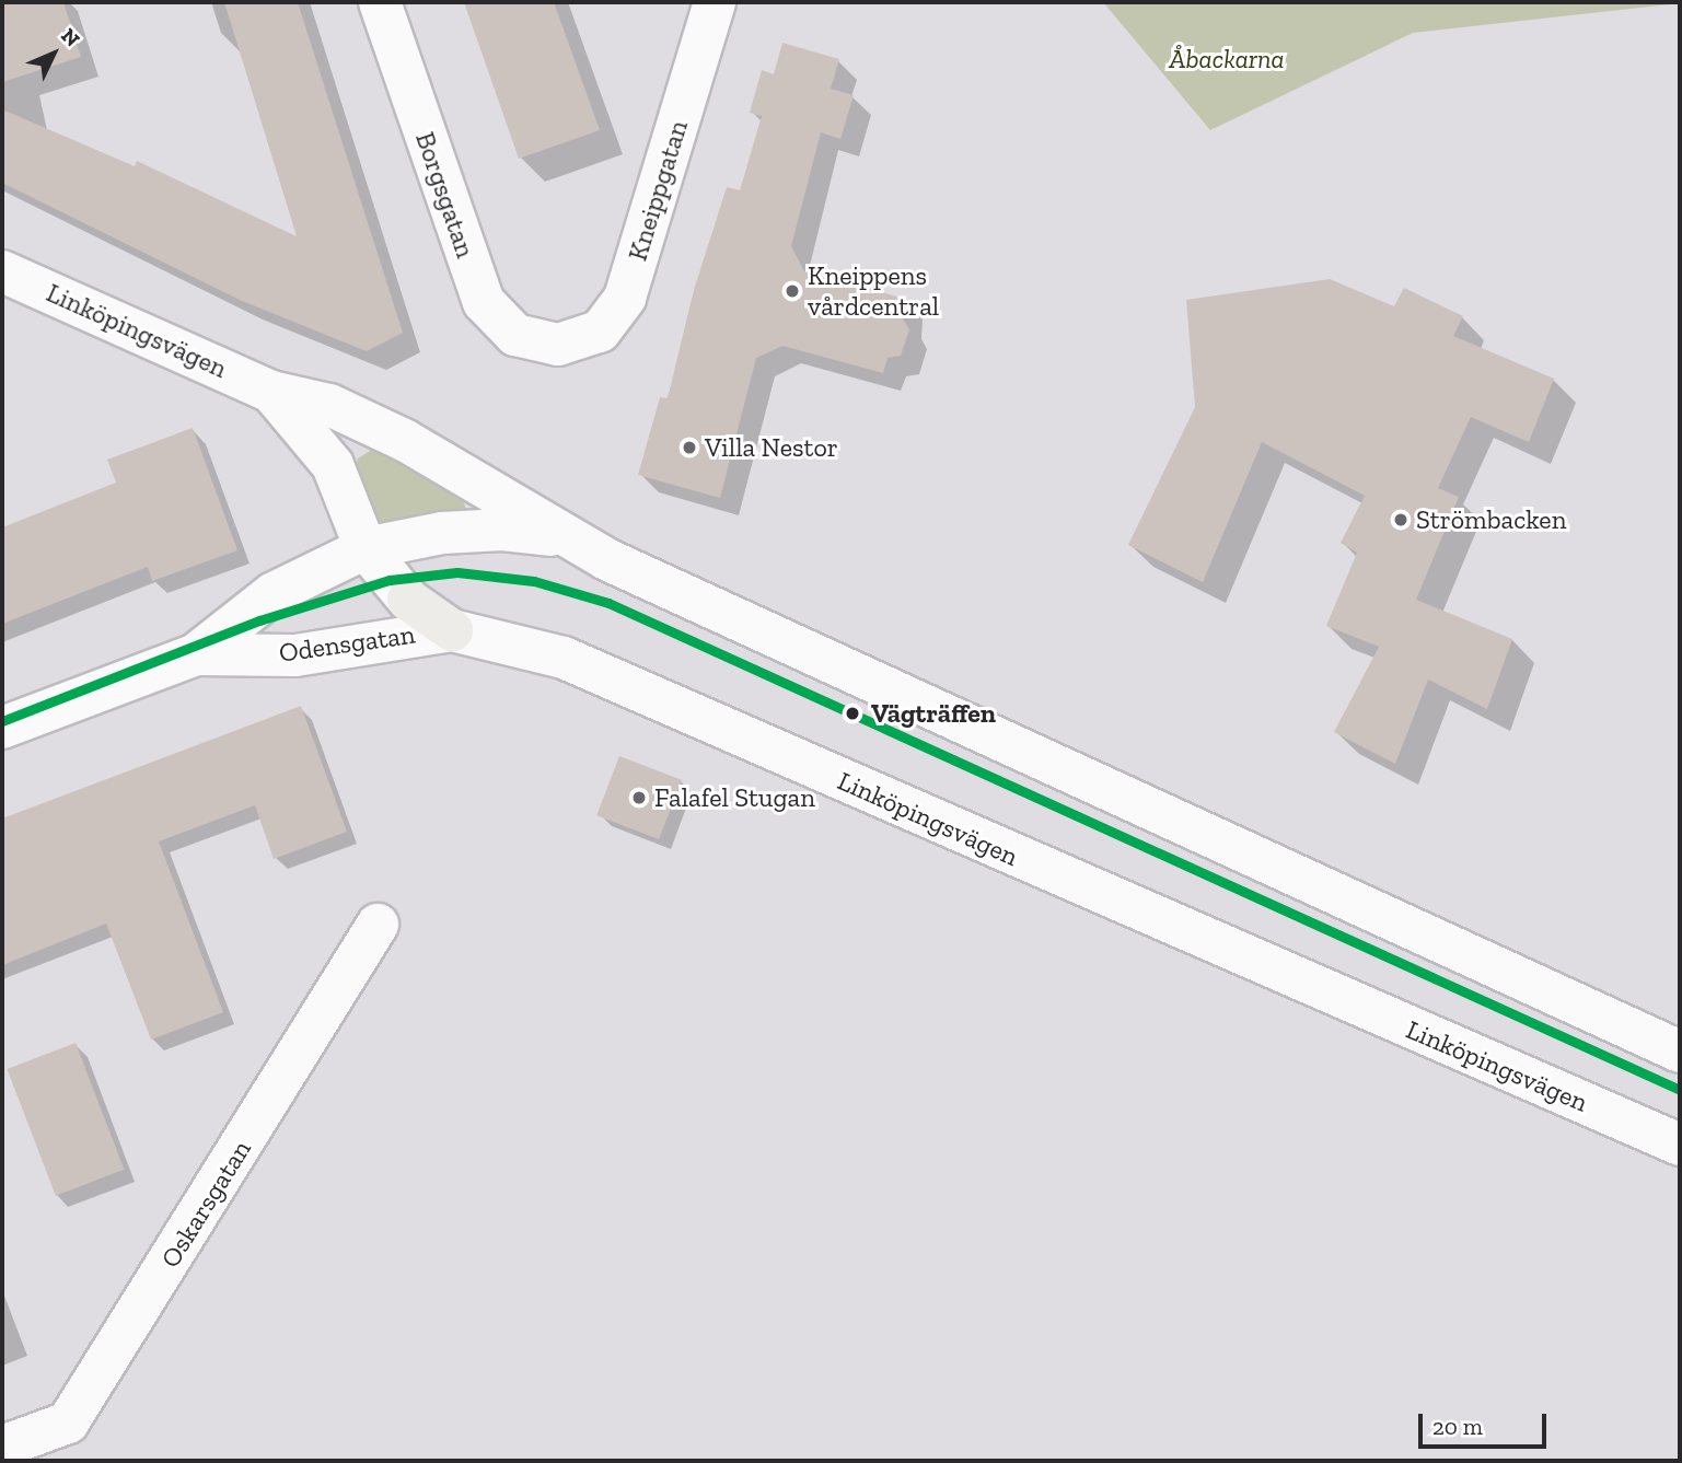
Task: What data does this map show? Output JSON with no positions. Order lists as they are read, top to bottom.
{
  "streets": {
    "main road": ["Linköpingsvägen"],
    "street": [
      "Kneippgatan",
      "Borgsgatan",
      "Odensgatan",
      "Oskarsgatan"
    ]
  },
  "crossings": [
    ["Kneippgatan", "Borgsgatan"],
    ["Linköpingsvägen", "Odensgatan"]
  ],
  "parks": ["Åbackarna"],
  "places": [
    "Kneippens vårdcentral",
    "Villa Nestor",
    "Strömbacken",
    "Vägträffen",
    "Falafel Stugan"
  ],
  "scale_bar": "20 m",
  "north": "top right"
}
